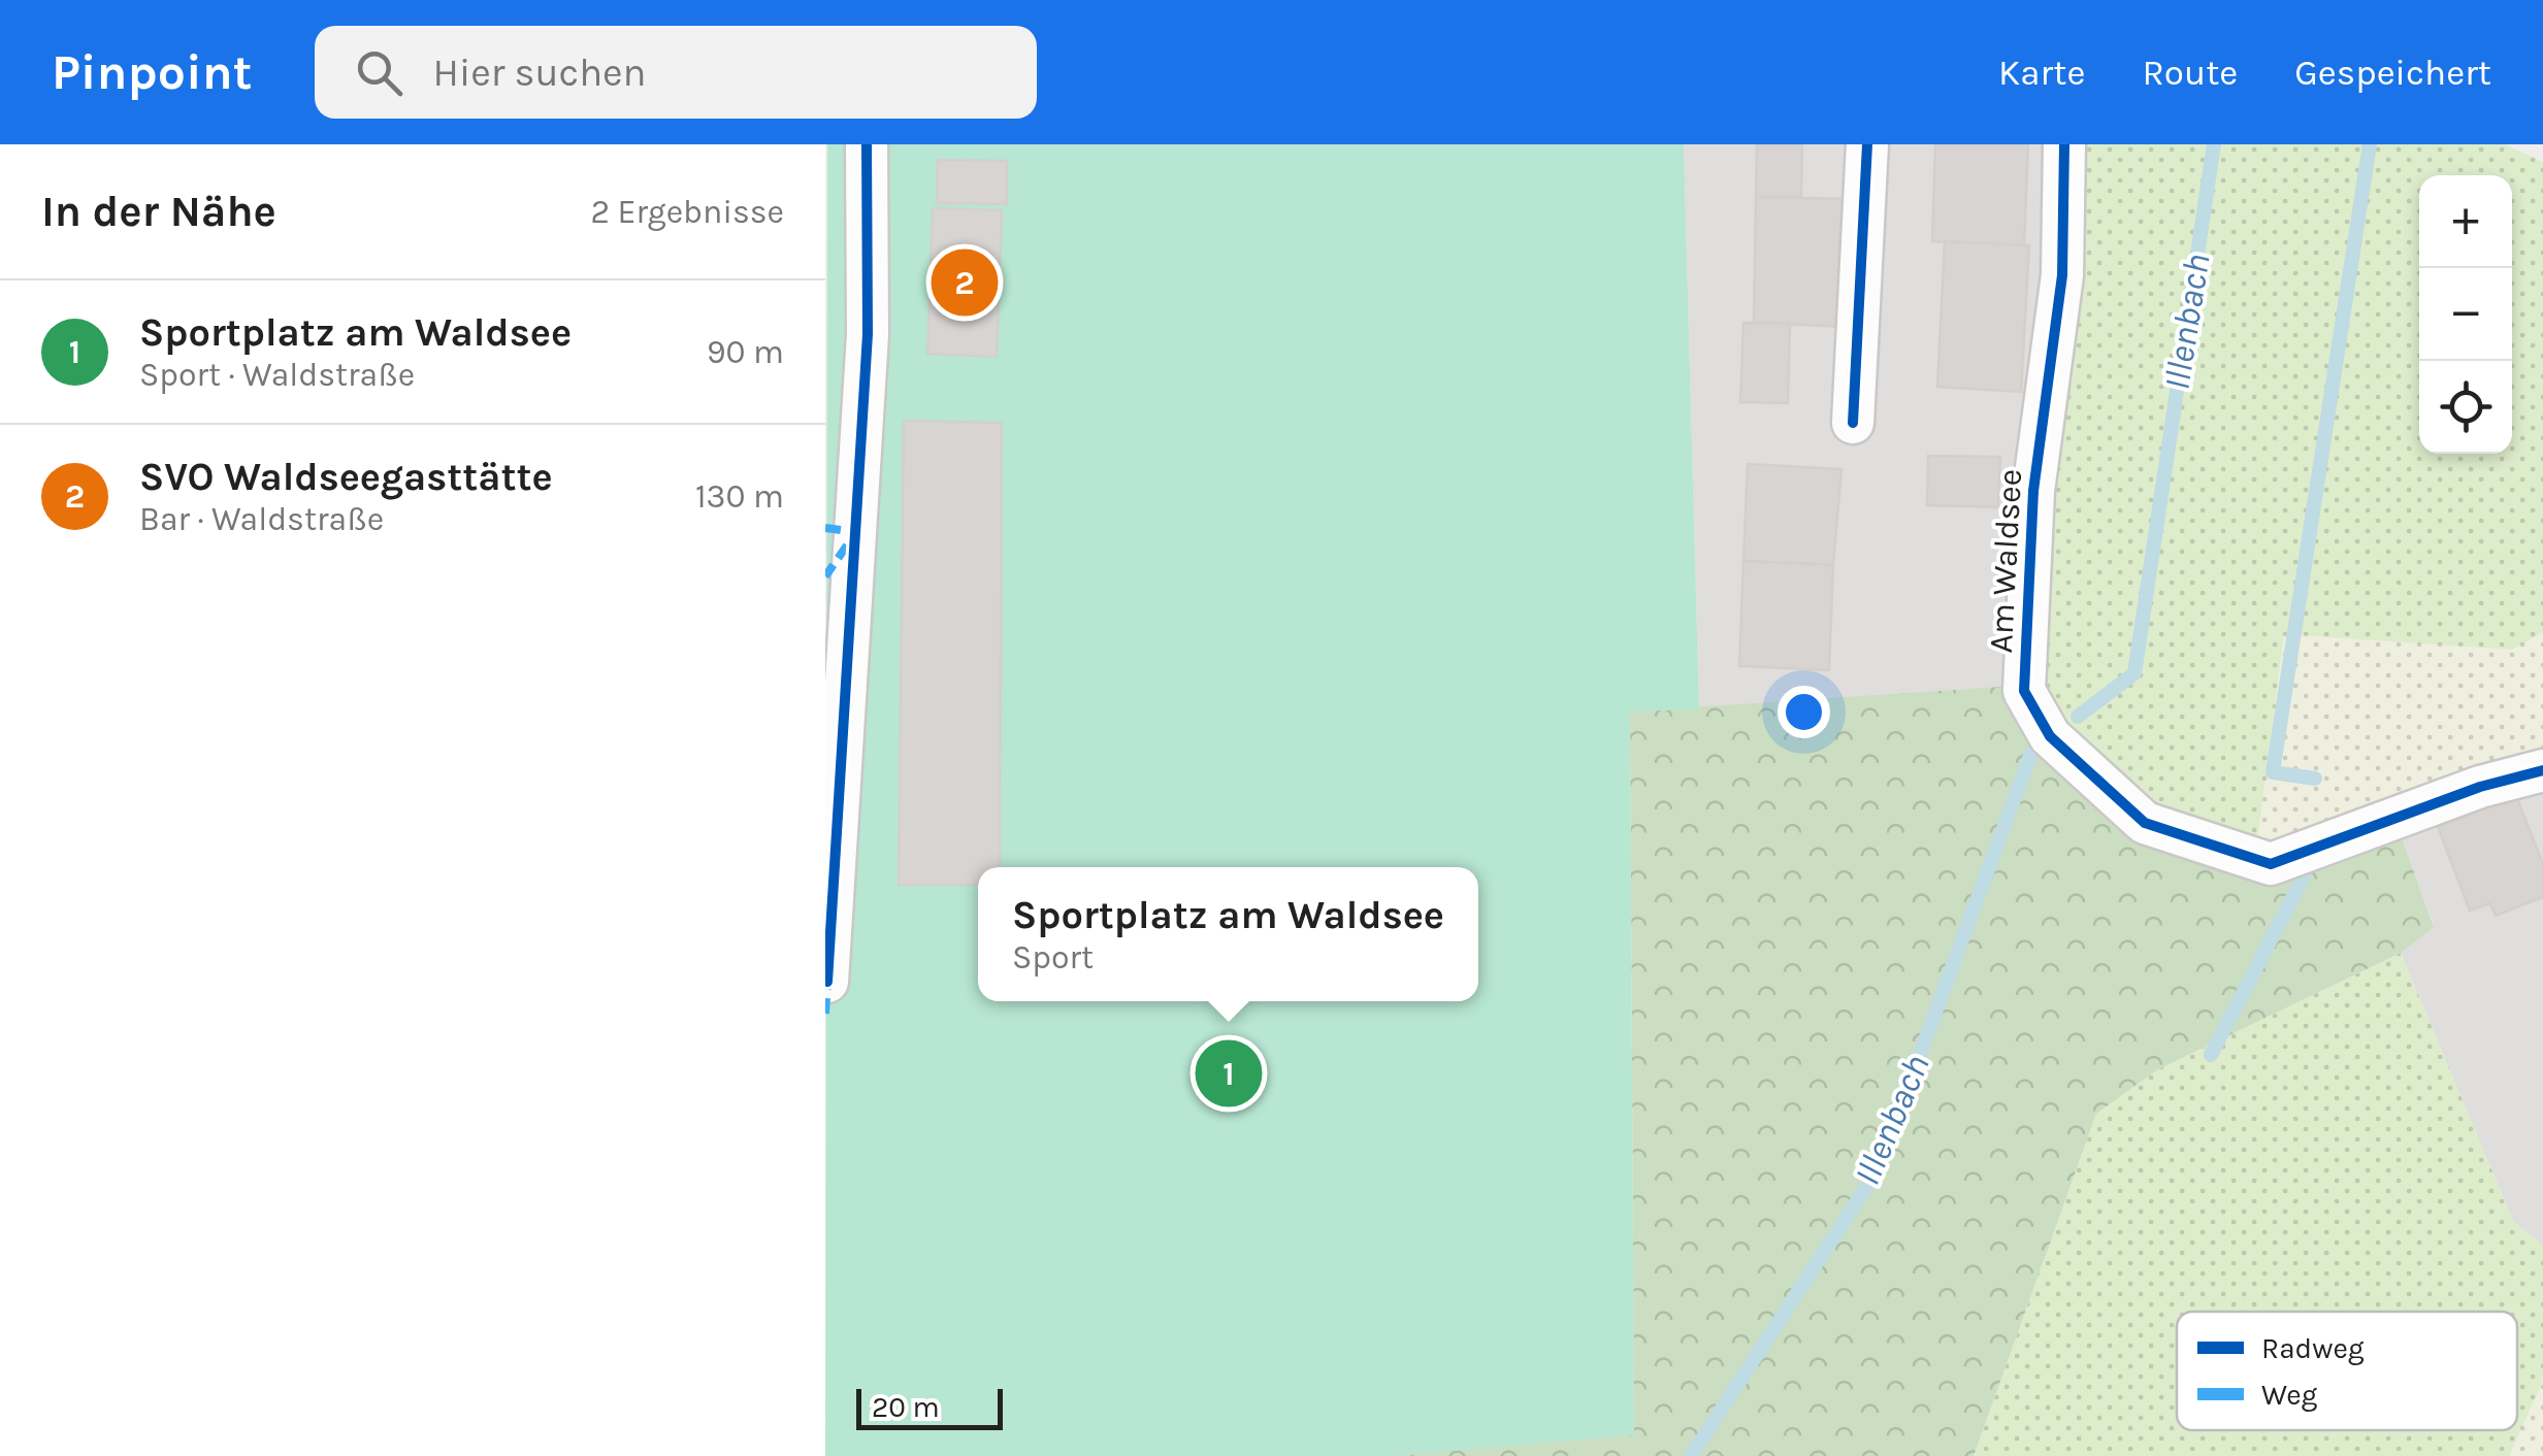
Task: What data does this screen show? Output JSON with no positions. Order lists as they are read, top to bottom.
{
  "streets": {
    "street": ["Am Waldsee"]
  },
  "water": ["Illenbach"],
  "legend": ["Radweg", "Weg"],
  "scale_bar": "20 m",
  "page": {
    "header": "Pinpoint",
    "search": "Hier suchen",
    "nav": ["Karte", "Route", "Gespeichert"],
    "heading": ["In der Nähe", "2 Ergebnisse"],
    "map_buttons": ["+", "−"],
    "pins": ["2", "1"],
    "list": [
      {
        "mark": "1",
        "name": "Sportplatz am Waldsee",
        "note": "Sport · Waldstraße",
        "value": "90 m"
      },
      {
        "mark": "2",
        "name": "SVO Waldseegasttätte",
        "note": "Bar · Waldstraße",
        "value": "130 m"
      }
    ],
    "popup": ["Sportplatz am Waldsee", "Sport"],
    "scale": "20 m"
  }
}
